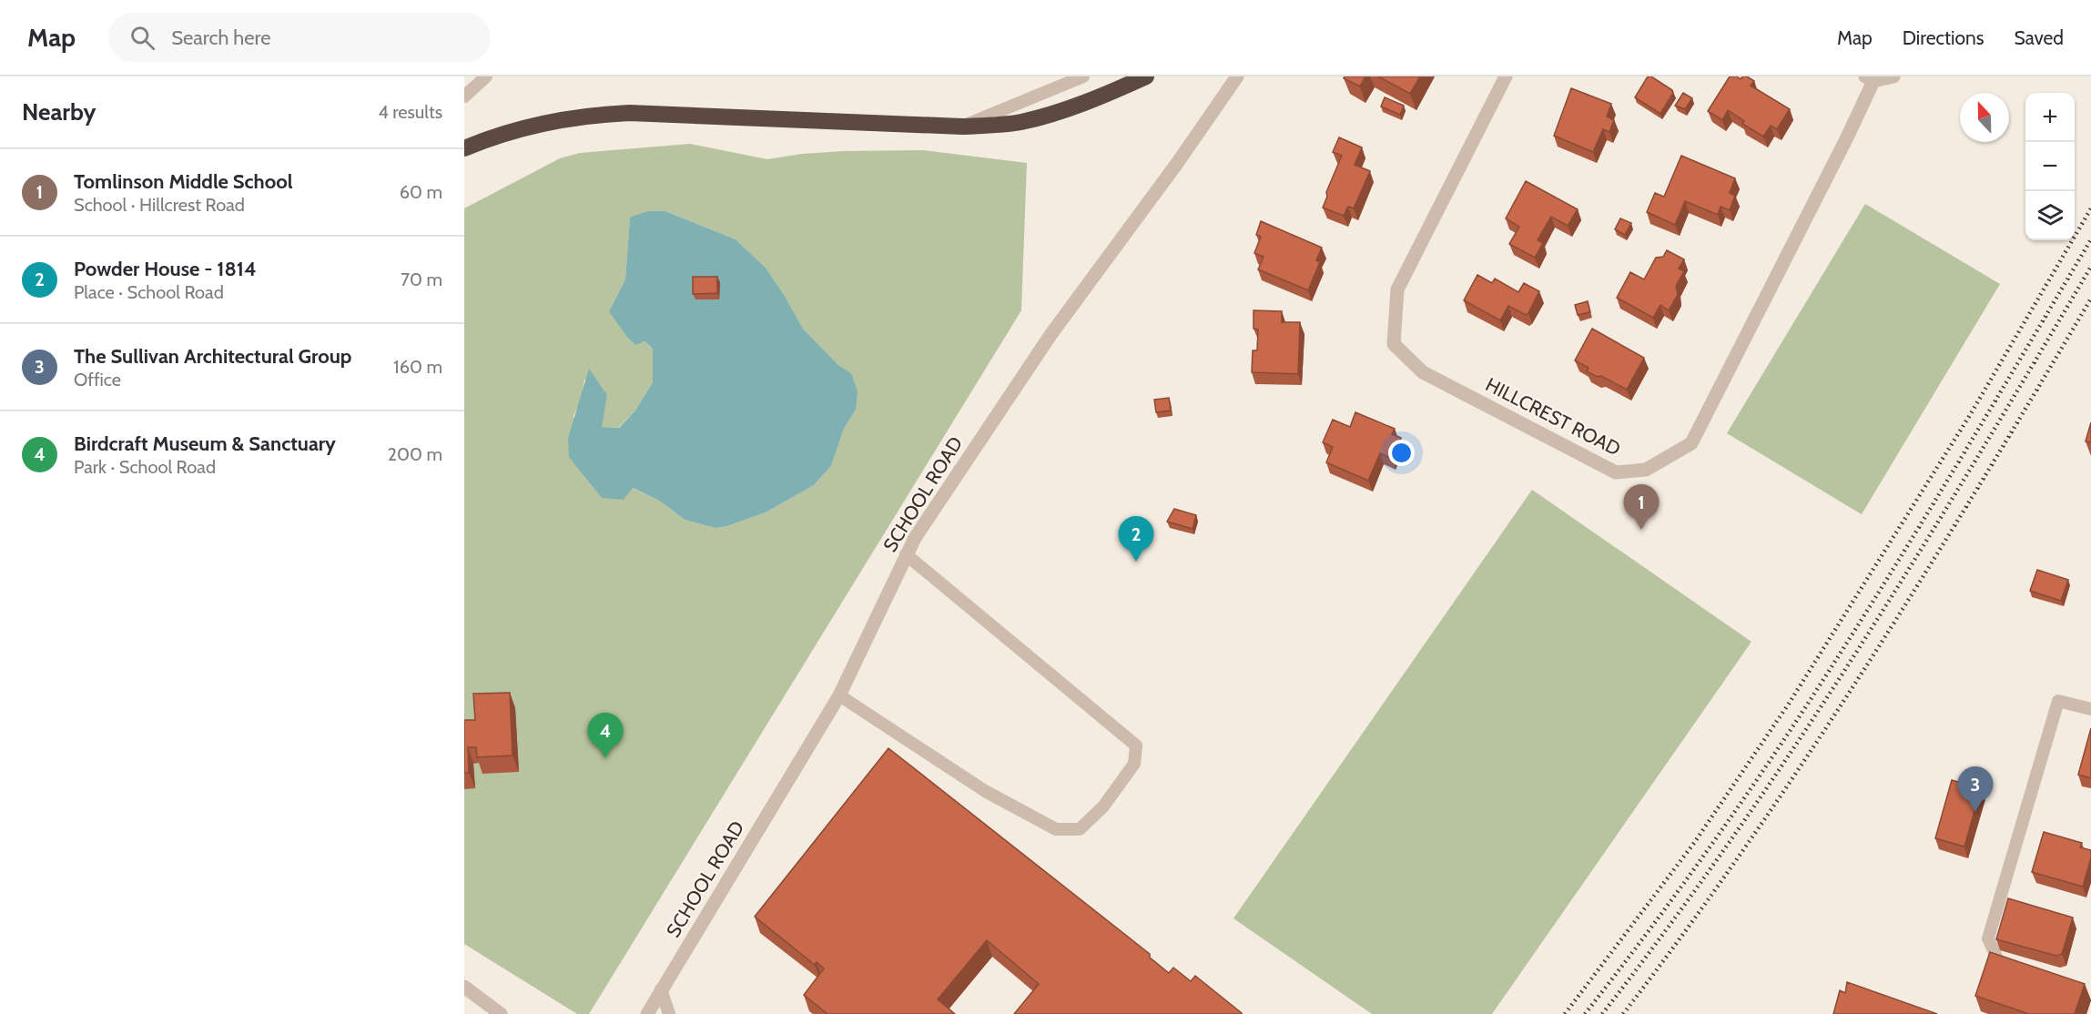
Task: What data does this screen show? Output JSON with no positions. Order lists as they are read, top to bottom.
{
  "streets": {
    "street": ["HILLCREST ROAD", "SCHOOL ROAD"]
  },
  "north": "top",
  "page": {
    "header": "Map",
    "search": "Search here",
    "nav": ["Map", "Directions", "Saved"],
    "heading": ["Nearby", "4 results"],
    "map_buttons": ["+", "−"],
    "list": [
      {
        "mark": "1",
        "name": "Tomlinson Middle School",
        "note": "School · Hillcrest Road",
        "value": "60 m"
      },
      {
        "mark": "2",
        "name": "Powder House - 1814",
        "note": "Place · School Road",
        "value": "70 m"
      },
      {
        "mark": "3",
        "name": "The Sullivan Architectural Group",
        "note": "Office",
        "value": "160 m"
      },
      {
        "mark": "4",
        "name": "Birdcraft Museum & Sanctuary",
        "note": "Park · School Road",
        "value": "200 m"
      }
    ],
    "pins": [
      "1",
      "2",
      "4",
      "3"
    ]
  }
}
